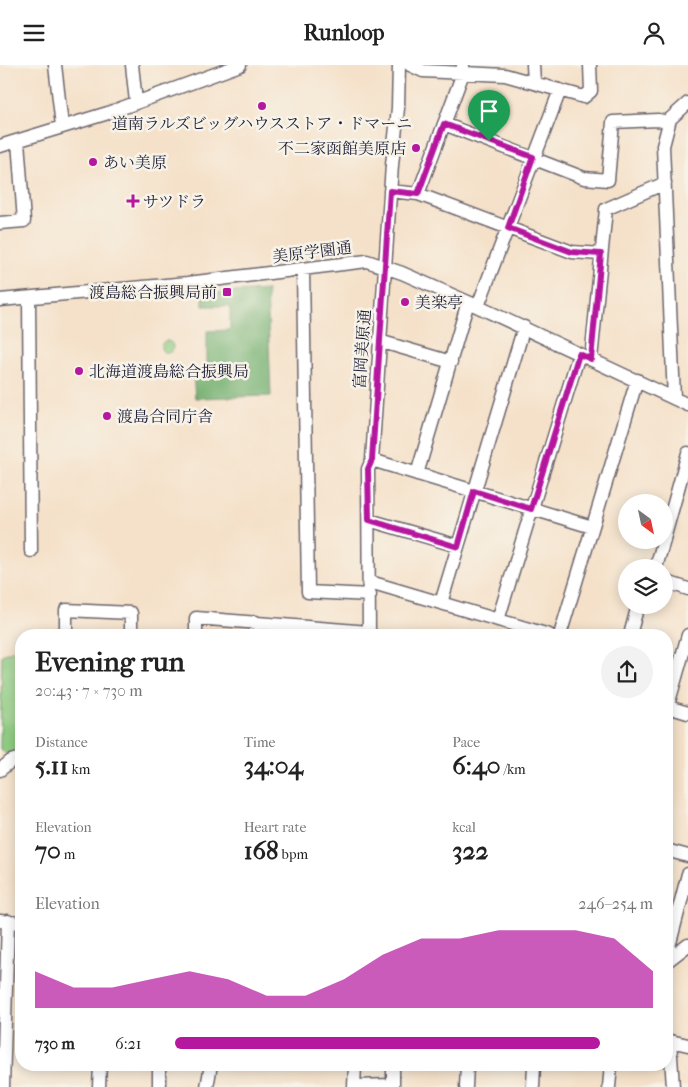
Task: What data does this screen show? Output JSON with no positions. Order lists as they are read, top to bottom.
{
  "streets": {
    "street": ["美原学園通", "富岡美原通"]
  },
  "crossings": [
    ["美原学園通", "富岡美原通"]
  ],
  "places": {
    "other": [
      "道南ラルズビッグハウスストア・ドマーニ",
      "不二家函館美原店",
      "あい美原",
      "美楽亭",
      "北海道渡島総合振興局",
      "渡島合同庁舎"
    ],
    "health": ["サツドラ"],
    "transit": ["渡島総合振興局前"]
  },
  "north": "bottom right",
  "page": {
    "header": "Runloop",
    "heading": ["Evening run", "20:43 · 7 × 730 m"],
    "stats": [
      ["Distance", "5.11 km"],
      ["Time", "34:04"],
      ["Pace", "6:40 /km"],
      ["Elevation", "70 m"],
      ["Heart rate", "168 bpm"],
      ["kcal", "322"]
    ],
    "chart": ["Elevation", "246–254 m"],
    "list": [
      {
        "name": "730 m",
        "note": "6:21"
      }
    ]
  }
}
